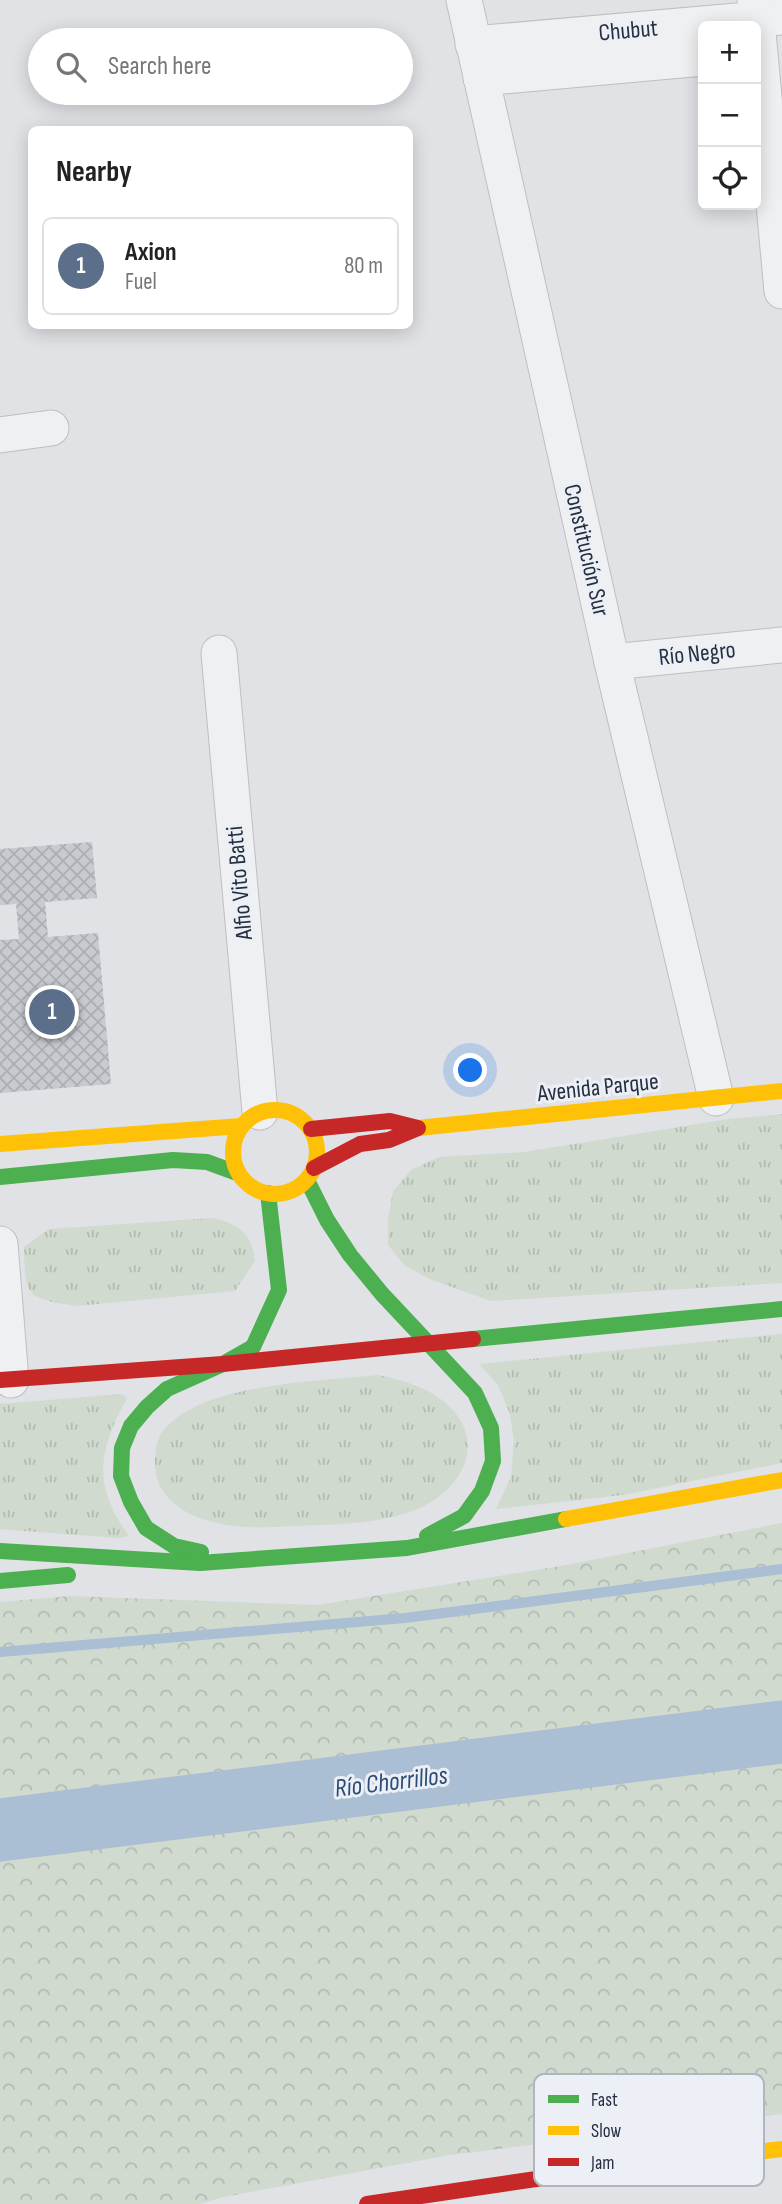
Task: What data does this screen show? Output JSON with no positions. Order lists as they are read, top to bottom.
{
  "streets": {
    "main road": ["Avenida Parque"],
    "street": [
      "Chubut",
      "Constitución Sur",
      "Río Negro",
      "Alfio Vito Batti"
    ]
  },
  "crossings": [
    ["Chubut", "Constitución Sur"],
    ["Constitución Sur", "Río Negro"],
    ["Constitución Sur", "Avenida Parque"],
    ["Alfio Vito Batti", "Avenida Parque"]
  ],
  "water": ["Río Chorrillos"],
  "legend": ["Fast", "Slow", "Jam"],
  "page": {
    "map_buttons": ["+", "−"],
    "search": "Search here",
    "heading": "Nearby",
    "list": [
      {
        "mark": "1",
        "name": "Axion",
        "note": "Fuel",
        "value": "80 m"
      }
    ],
    "pins": "1"
  }
}
